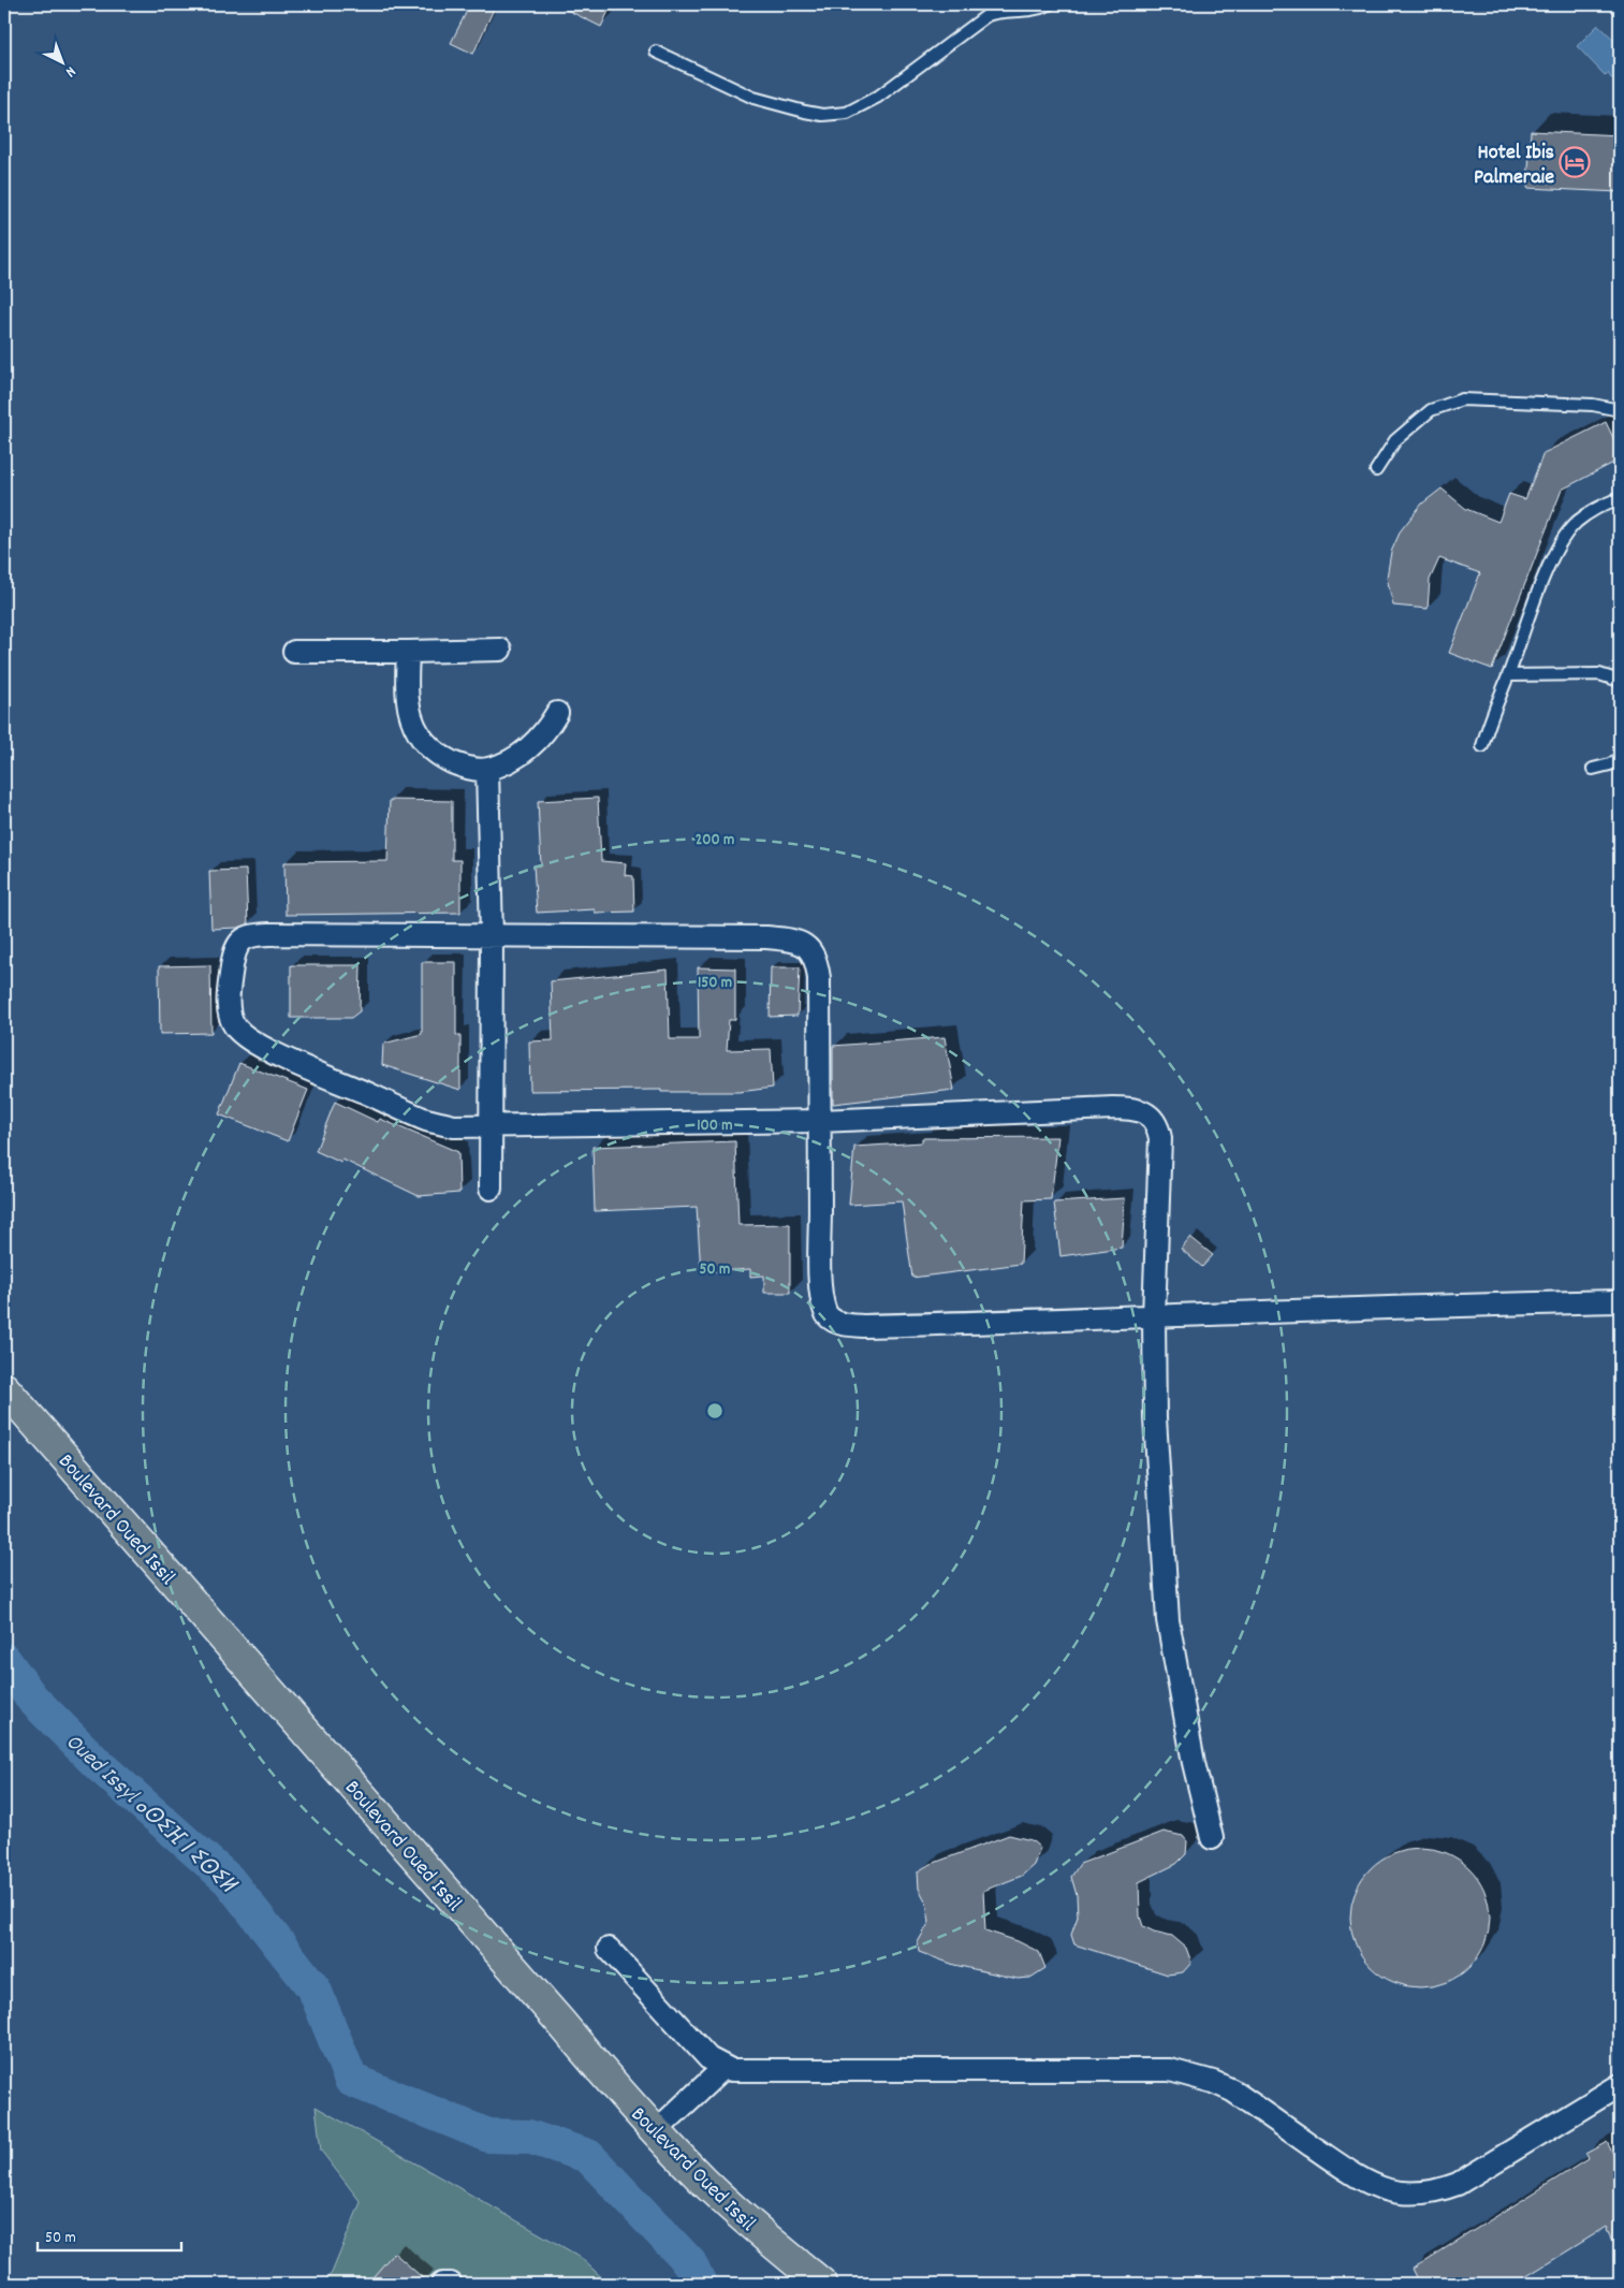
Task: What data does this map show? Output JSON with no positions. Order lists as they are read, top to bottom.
{
  "streets": {
    "main road": ["Boulevard Oued Issil"]
  },
  "water": ["Oued Issyl ⴰⵙⵉⴼ ⵏ ⵉⵙⵉⵍ"],
  "places": {
    "hotel": ["Hotel Ibis Palmeraie"]
  },
  "scale_bar": "50 m",
  "north": "bottom right",
  "rings": [
    "200 m",
    "150 m",
    "100 m",
    "50 m"
  ]
}
